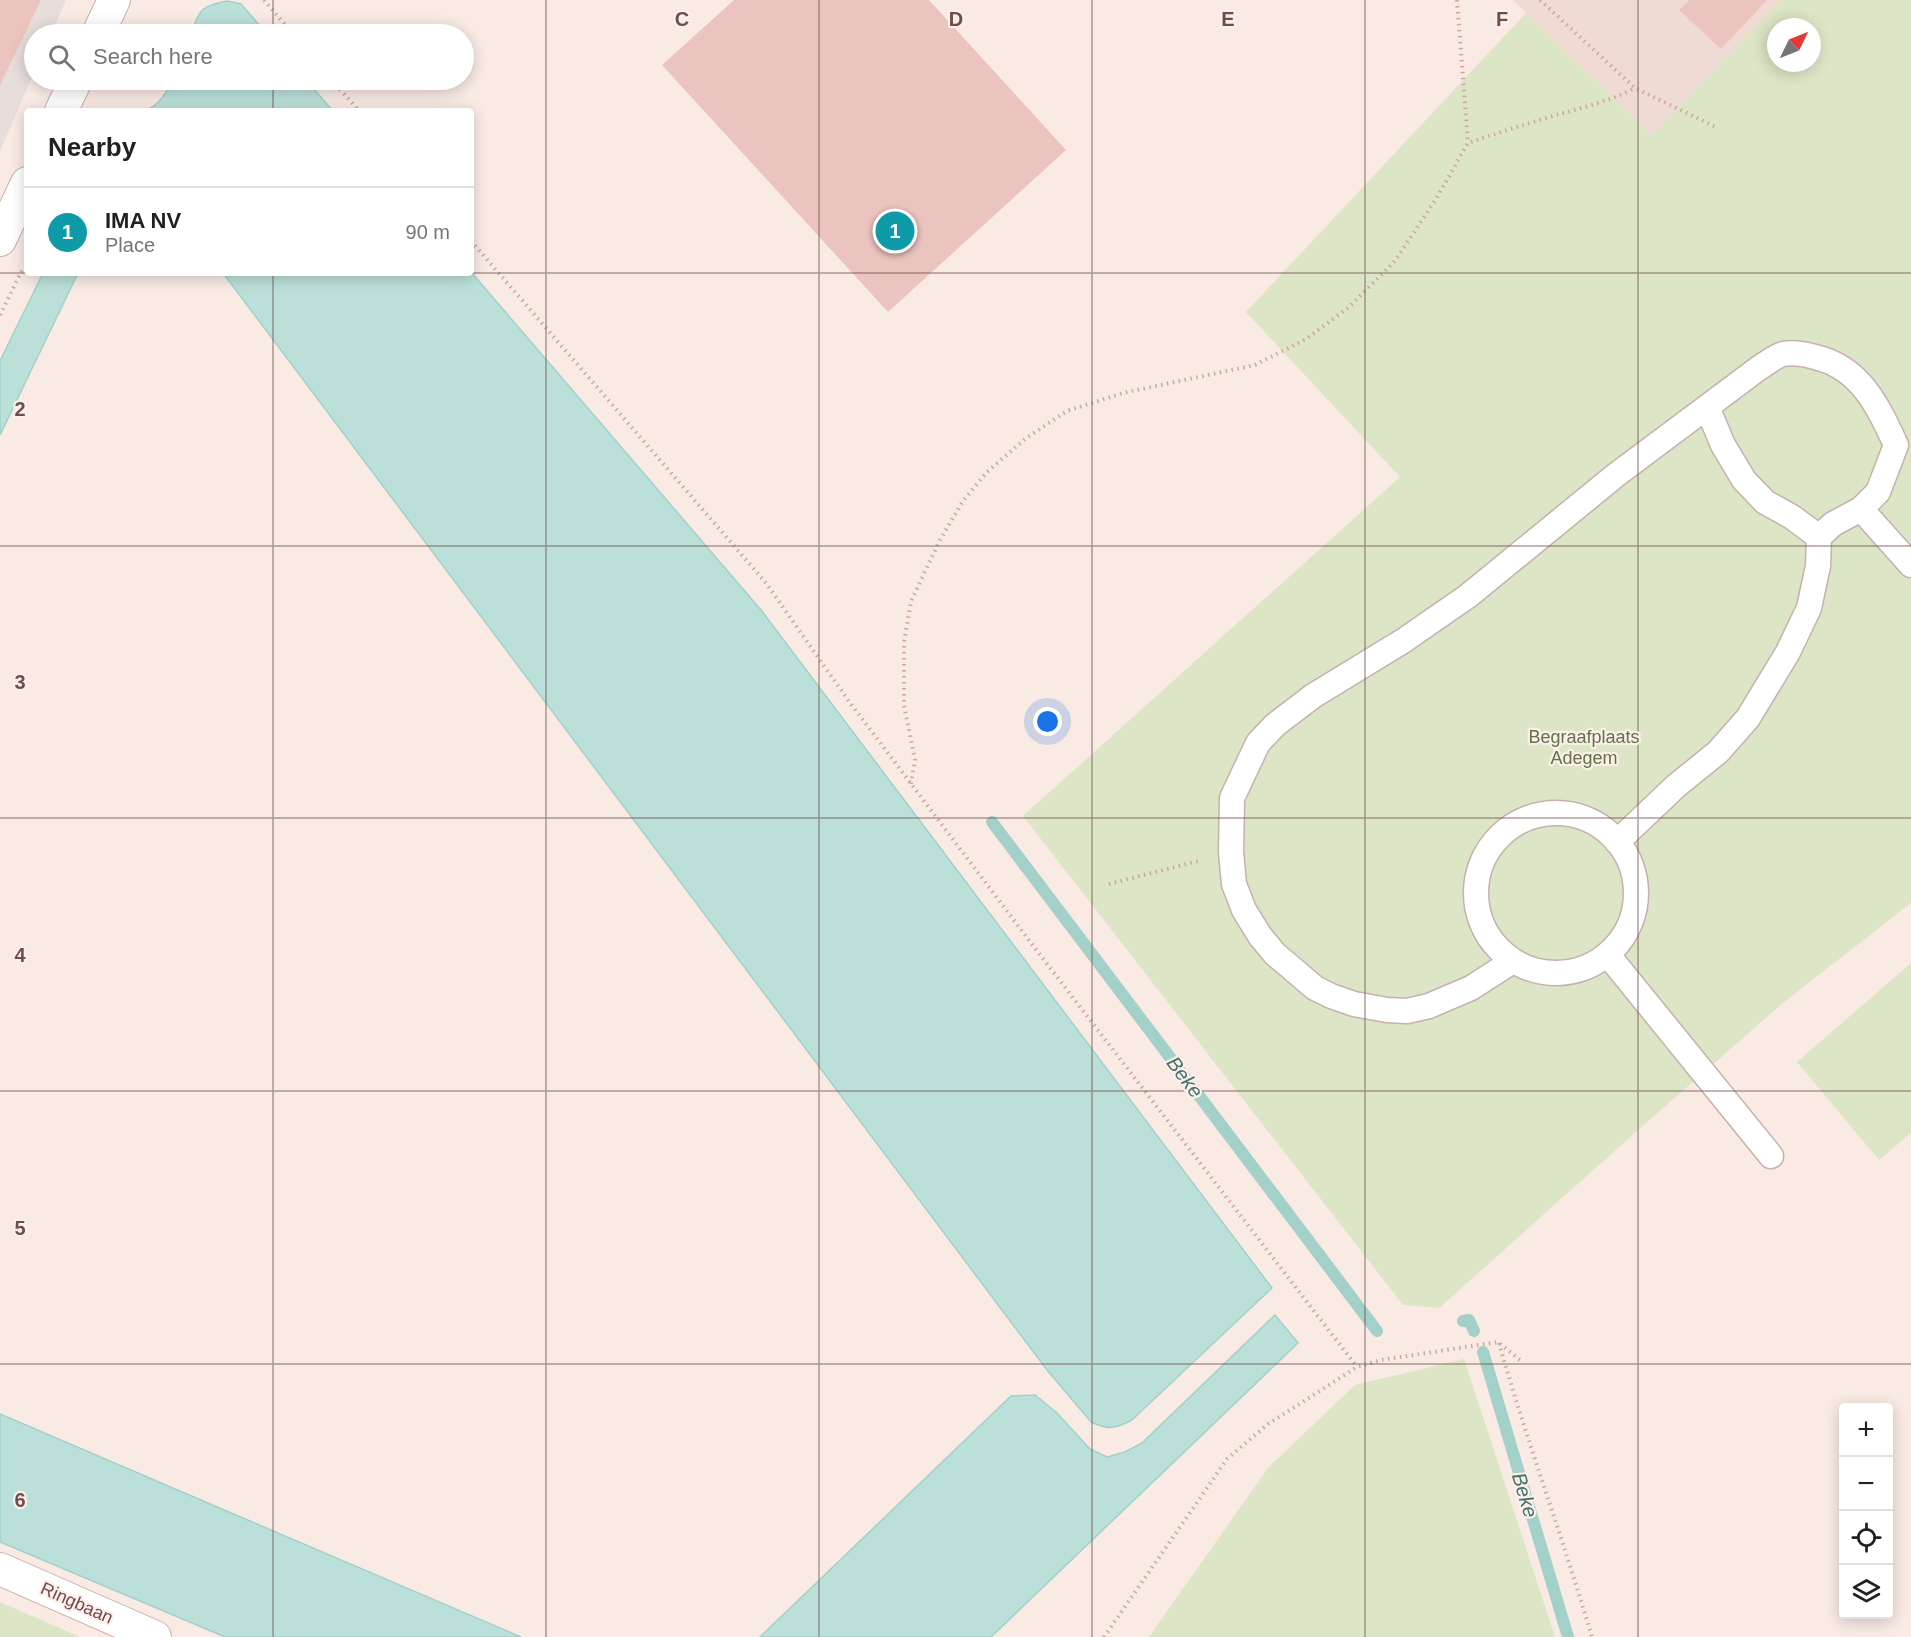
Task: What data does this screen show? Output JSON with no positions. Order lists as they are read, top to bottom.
{
  "streets": {
    "street": ["Ringbaan"]
  },
  "water": ["Beke"],
  "parks": ["Begraafplaats Adegem"],
  "north": "top right",
  "page": {
    "search": "Search here",
    "heading": "Nearby",
    "list": [
      {
        "mark": "1",
        "name": "IMA NV",
        "note": "Place",
        "value": "90 m"
      }
    ],
    "pins": "1",
    "map_buttons": ["+", "−"]
  },
  "grid": {
    "columns": [
      "C",
      "D",
      "E",
      "F"
    ],
    "rows": [
      "2",
      "3",
      "4",
      "5",
      "6"
    ]
  }
}
